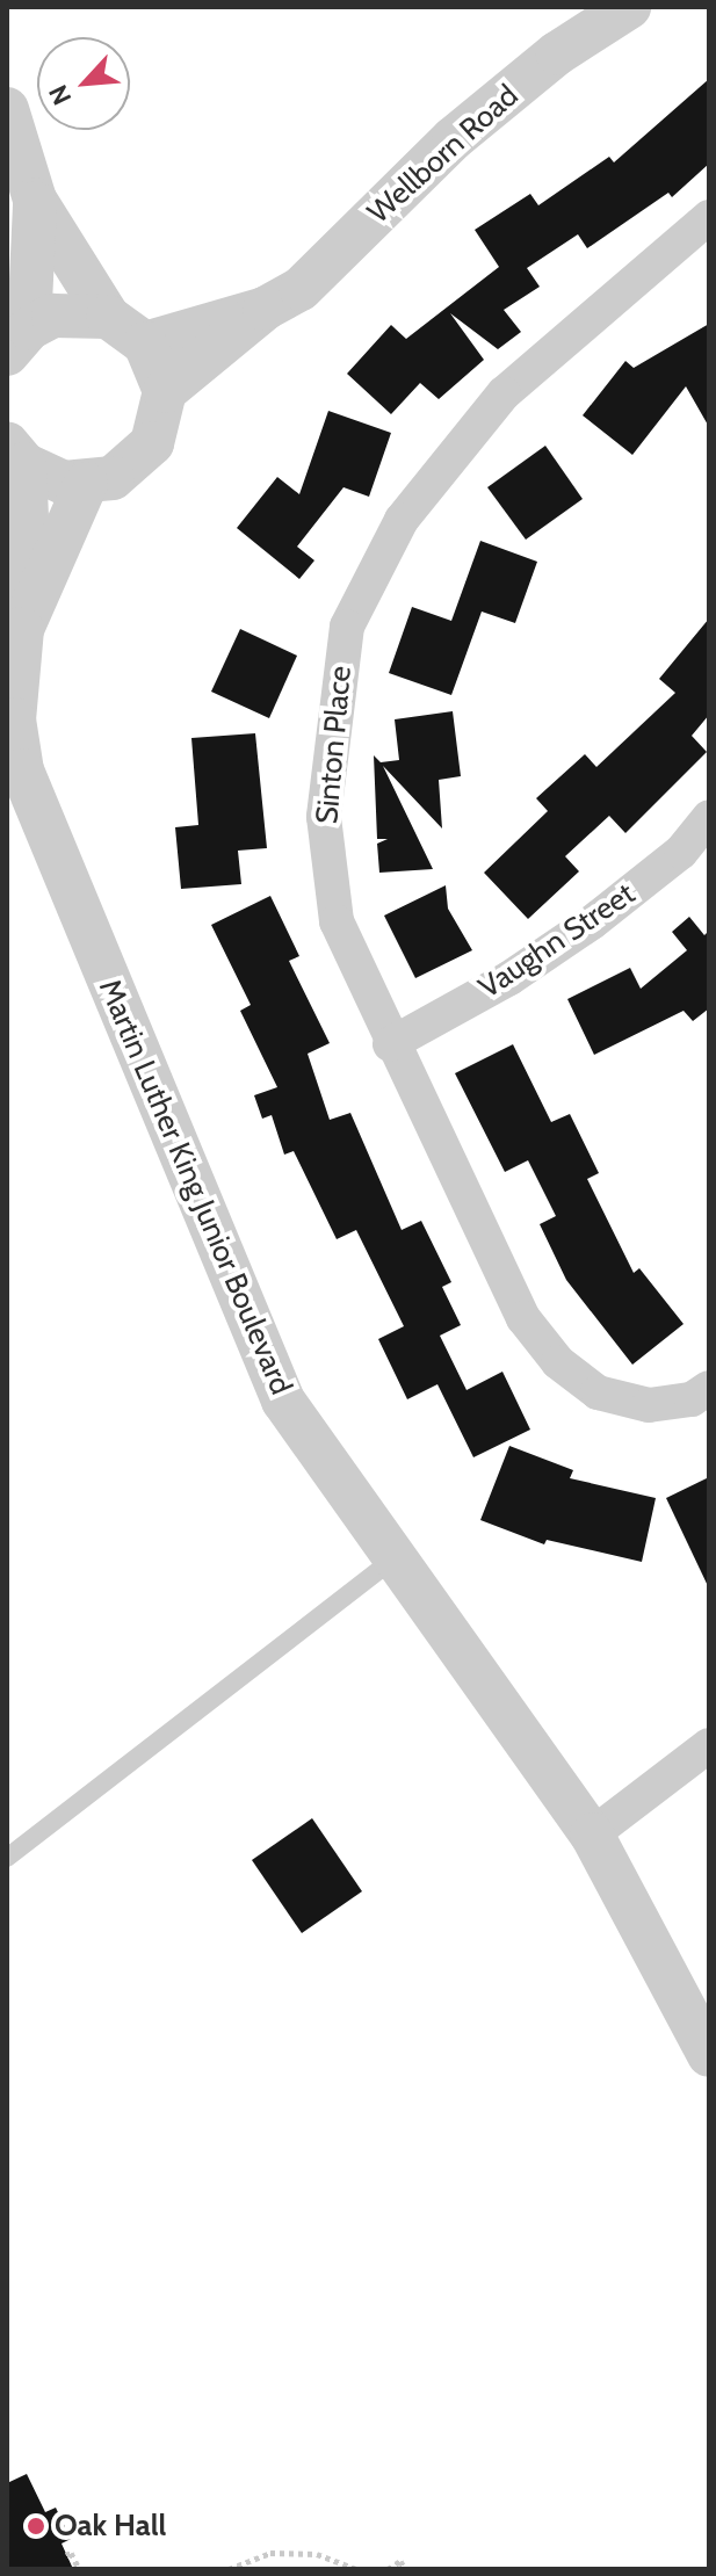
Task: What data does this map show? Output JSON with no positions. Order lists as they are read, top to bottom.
{
  "streets": {
    "street": [
      "Wellborn Road",
      "Sinton Place",
      "Vaughn Street",
      "Martin Luther King Junior Boulevard"
    ]
  },
  "crossings": [
    ["Sinton Place", "Vaughn Street"]
  ],
  "places": ["Oak Hall"],
  "north": "bottom left"
}
